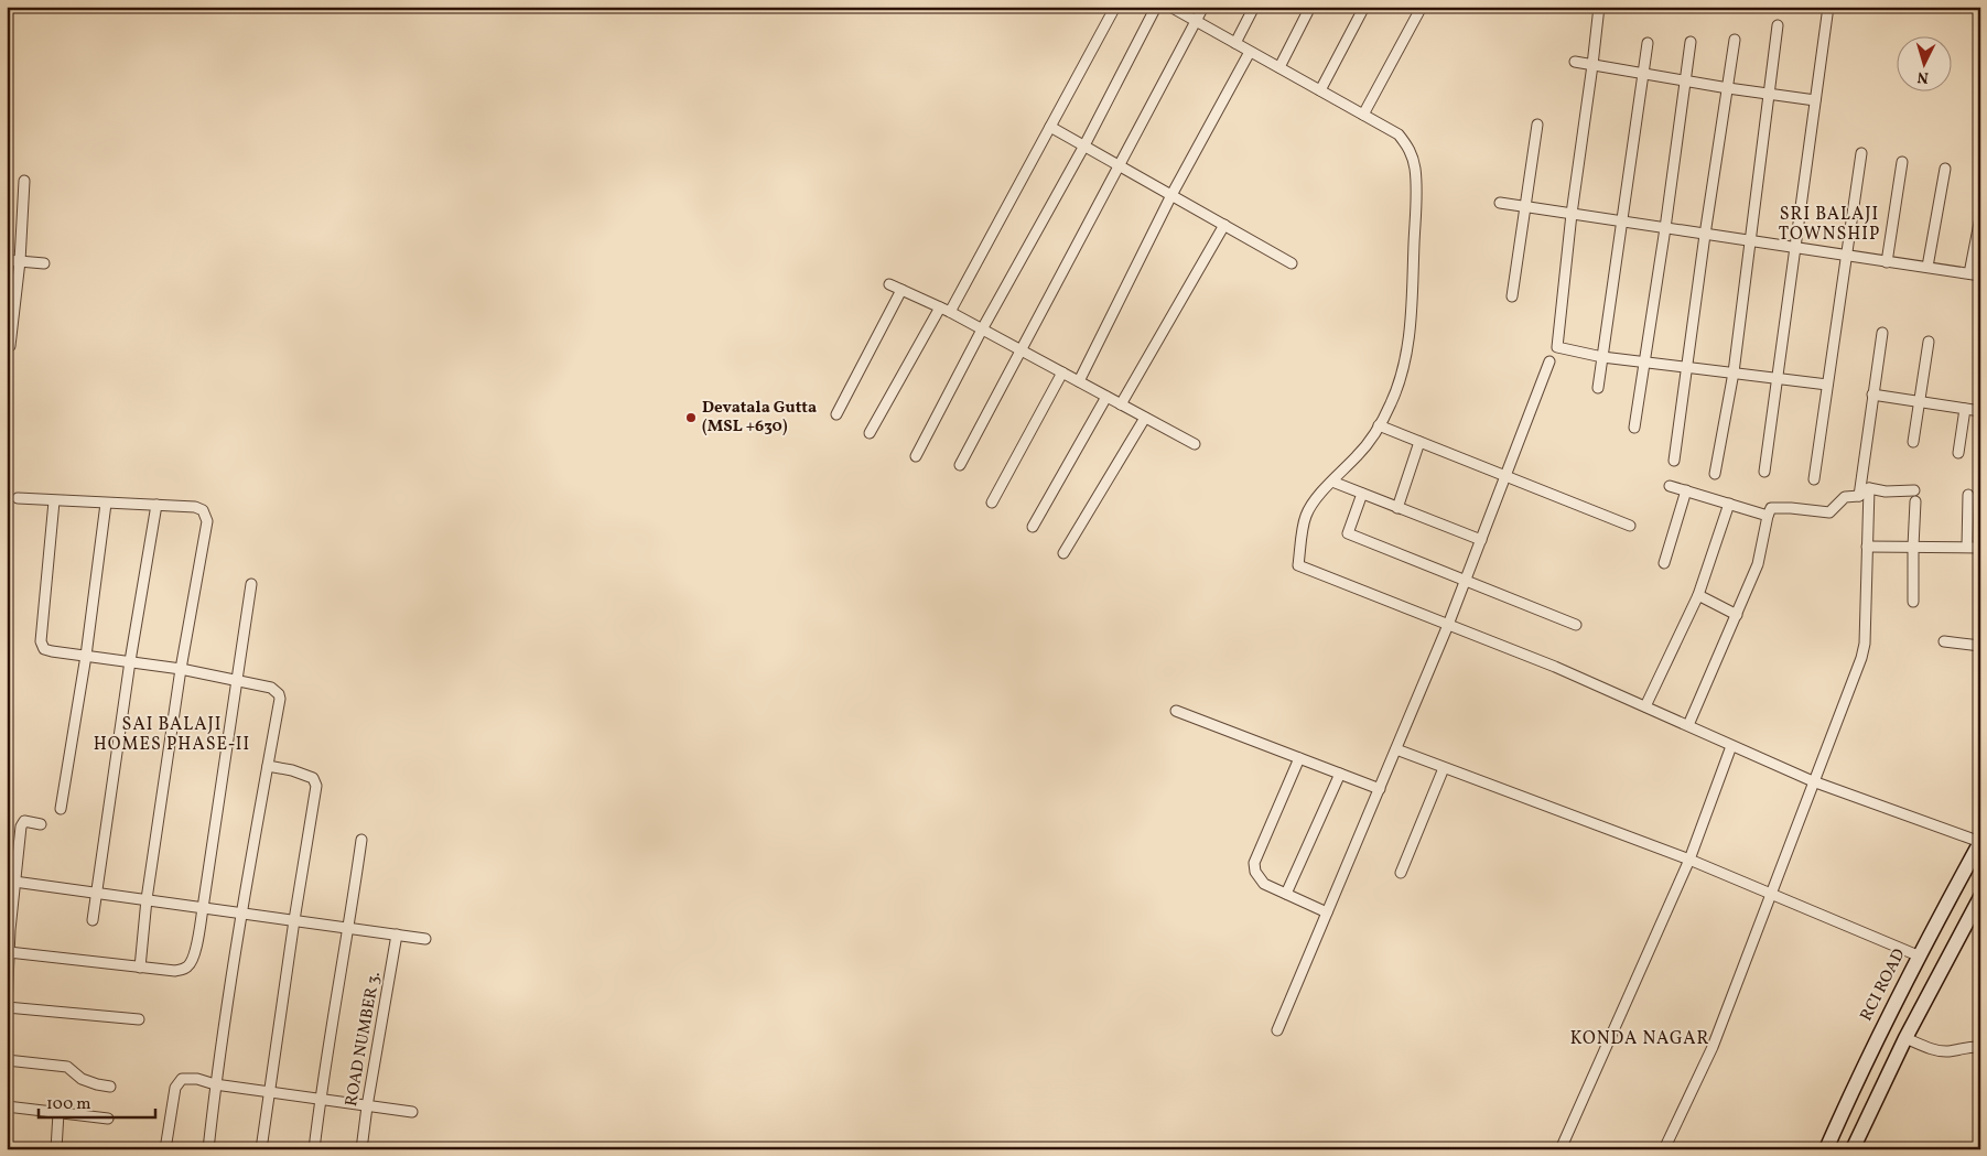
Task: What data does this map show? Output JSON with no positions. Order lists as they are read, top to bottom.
{
  "streets": {
    "main road": ["RCI ROAD"],
    "street": ["ROAD NUMBER 3."]
  },
  "districts": ["SRI BALAJI TOWNSHIP", "SAI BALAJI HOMES PHASE-II", "KONDA NAGAR"],
  "places": ["Devatala Gutta (MSL +630)"],
  "scale_bar": "100 m",
  "north": "bottom"
}
